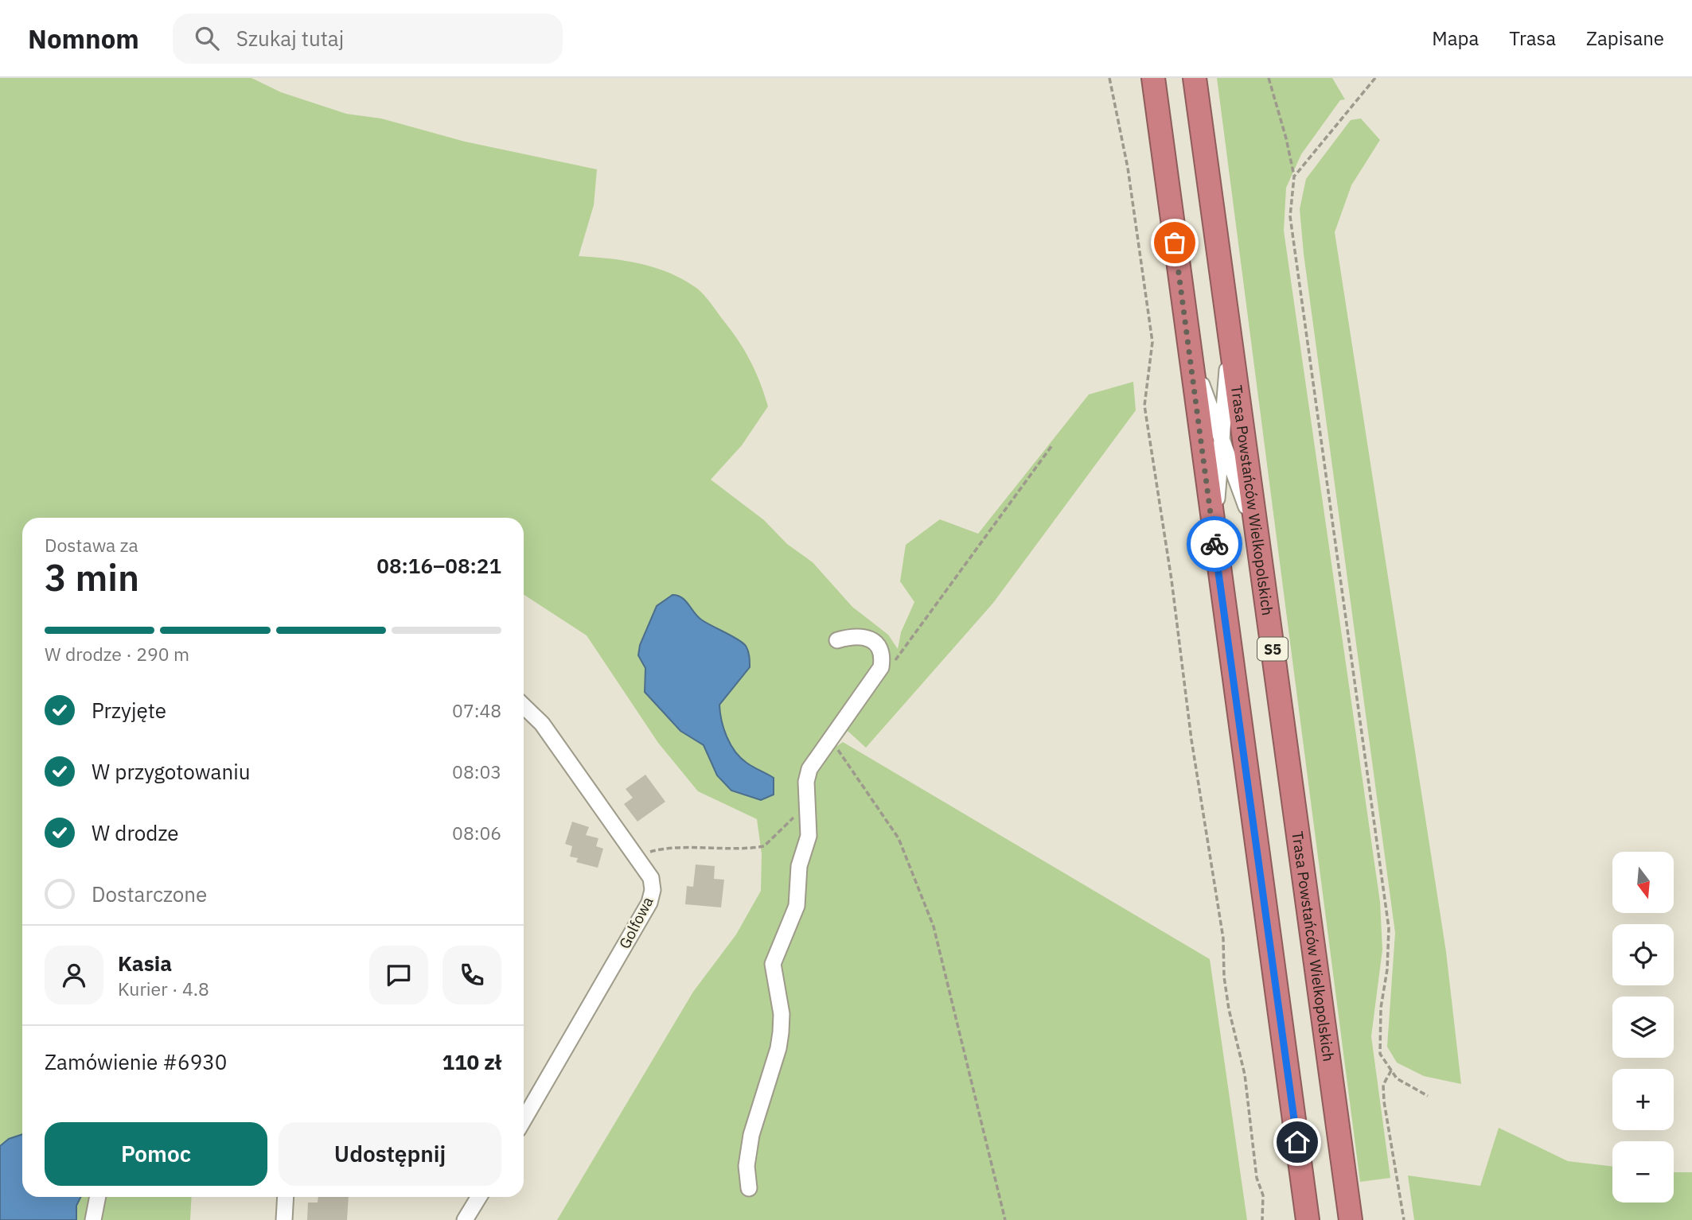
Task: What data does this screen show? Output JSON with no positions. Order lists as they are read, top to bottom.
{
  "streets": {
    "highway": ["Trasa Powstańców Wielkopolskich", "S5"],
    "lane": ["Golfowa"]
  },
  "north": "bottom",
  "page": {
    "header": "Nomnom",
    "search": "Szukaj tutaj",
    "nav": ["Mapa", "Trasa", "Zapisane"],
    "heading": ["3 min", "Dostawa za", "08:16–08:21"],
    "panel": [
      "Kasia",
      "Kurier · 4.8",
      "Zamówienie #6930",
      "110 zł"
    ],
    "bar": "W drodze · 290 m",
    "list": [
      ["Przyjęte", "07:48"],
      ["W przygotowaniu", "08:03"],
      ["W drodze", "08:06"],
      "Dostarczone"
    ],
    "map_buttons": ["+", "−"],
    "buttons": ["Pomoc", "Udostępnij"]
  }
}
